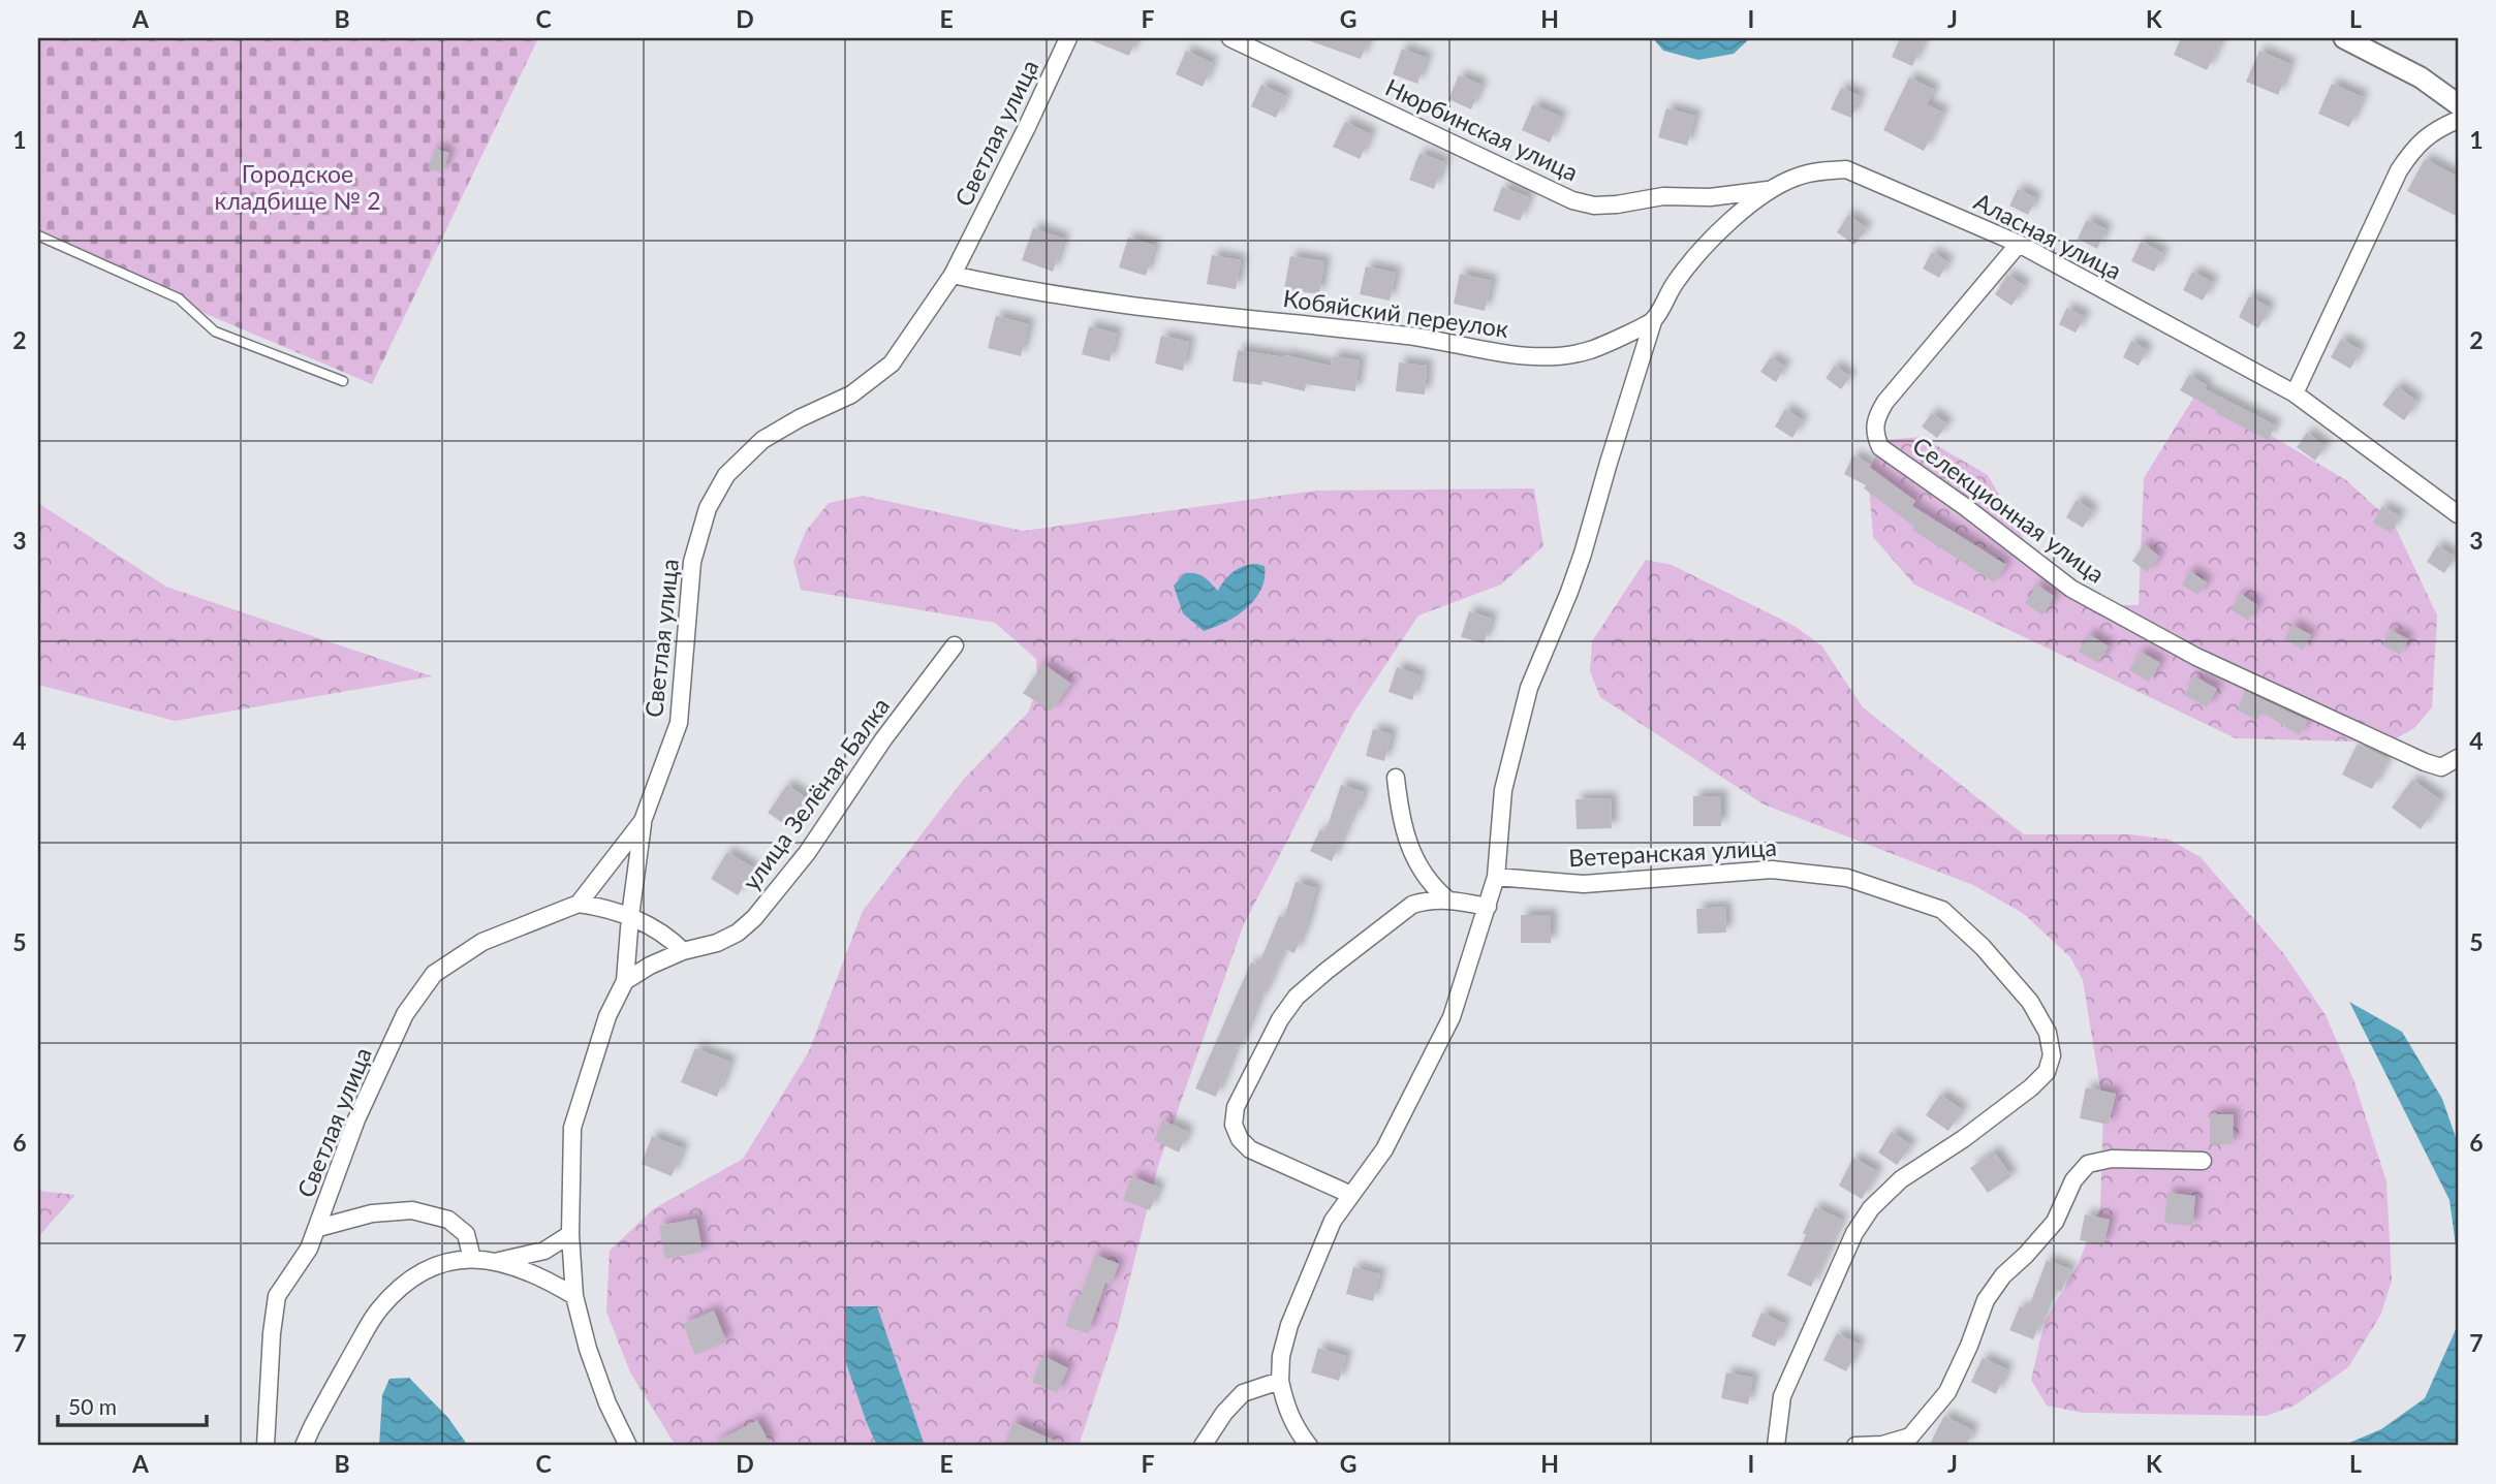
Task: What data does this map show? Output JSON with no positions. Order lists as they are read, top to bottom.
{
  "streets": {
    "street": [
      "Нюрбинская улица",
      "Светлая улица",
      "Аласная улица",
      "Кобяйский переулок",
      "Селекционная улица",
      "улица Зелёная Балка",
      "Ветеранская улица"
    ]
  },
  "crossings": [
    ["Нюрбинская улица", "Аласная улица"],
    ["Светлая улица", "Кобяйский переулок"],
    ["Аласная улица", "Селекционная улица"]
  ],
  "parks": ["Городское кладбище № 2"],
  "scale_bar": "50 m",
  "grid": {
    "columns": [
      "A",
      "B",
      "C",
      "D",
      "E",
      "F",
      "G",
      "H",
      "I",
      "J",
      "K",
      "L"
    ],
    "rows": [
      "1",
      "2",
      "3",
      "4",
      "5",
      "6",
      "7"
    ]
  }
}
